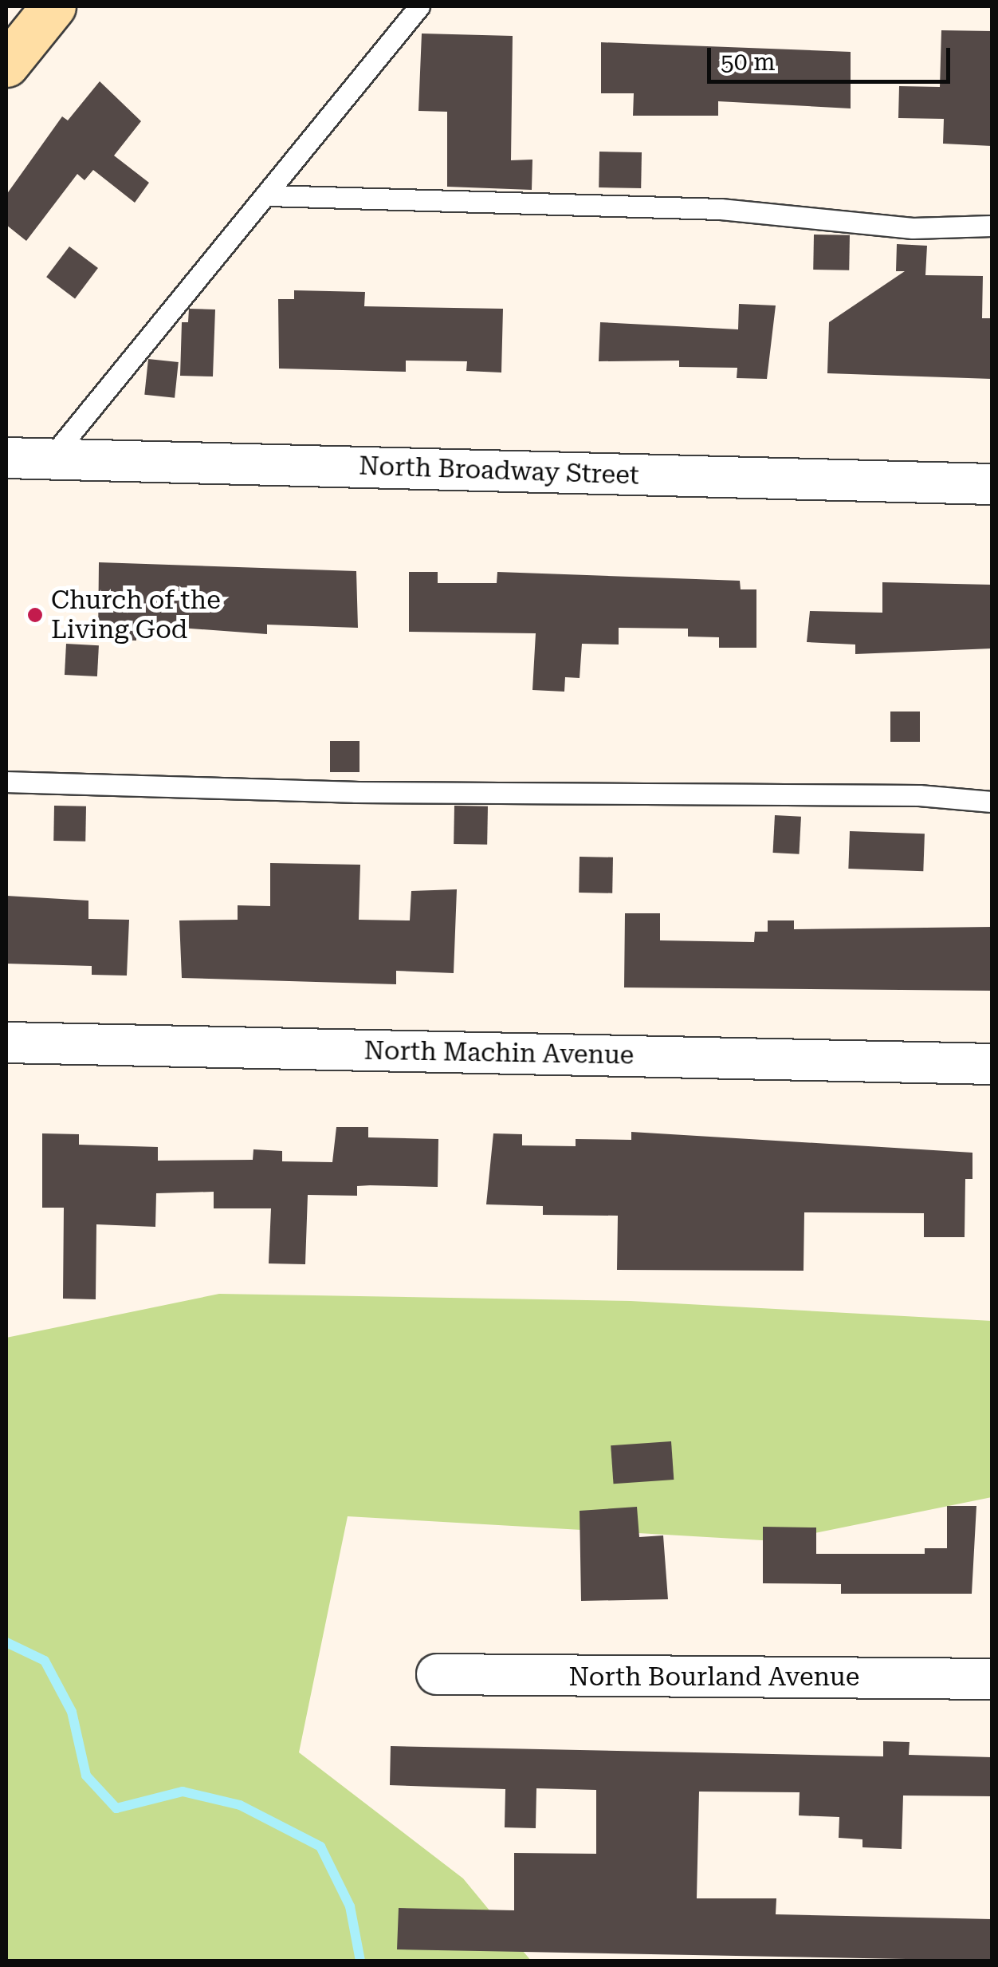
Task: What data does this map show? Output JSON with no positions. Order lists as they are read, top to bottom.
{
  "streets": {
    "street": ["North Broadway Street", "North Machin Avenue", "North Bourland Avenue"]
  },
  "places": ["Church of the Living God"],
  "scale_bar": "50 m"
}
